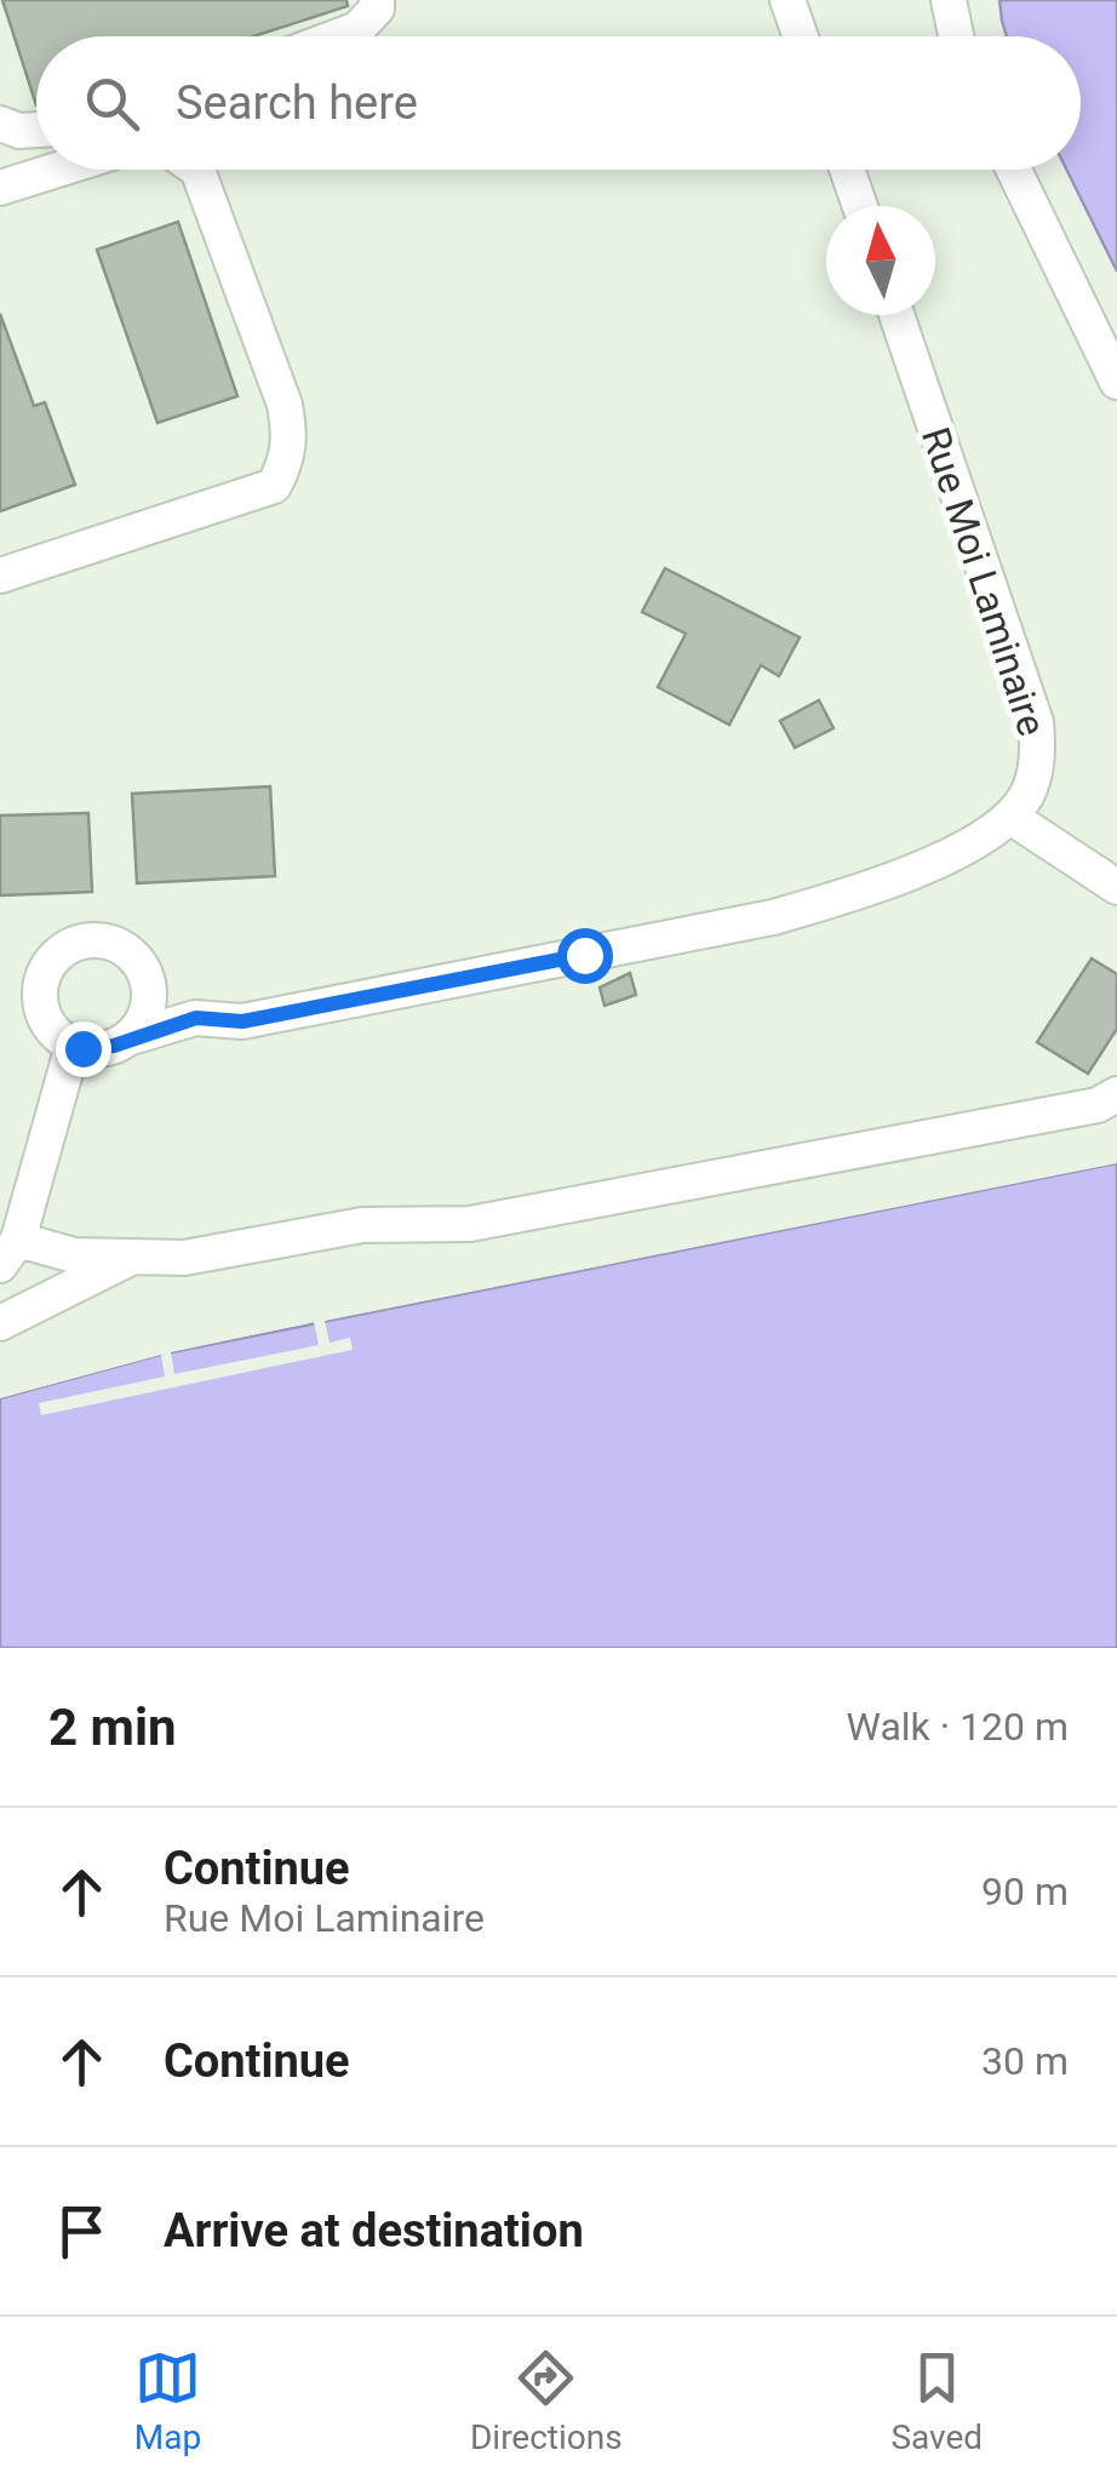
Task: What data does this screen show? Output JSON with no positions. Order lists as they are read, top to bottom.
{
  "streets": {
    "street": ["Rue Moi Laminaire"]
  },
  "north": "top",
  "page": {
    "search": "Search here",
    "heading": ["2 min", "Walk · 120 m"],
    "list": [
      ["Continue", "Rue Moi Laminaire", "90 m"],
      ["Continue", "30 m"],
      "Arrive at destination"
    ],
    "nav": ["Map", "Directions", "Saved"]
  }
}
